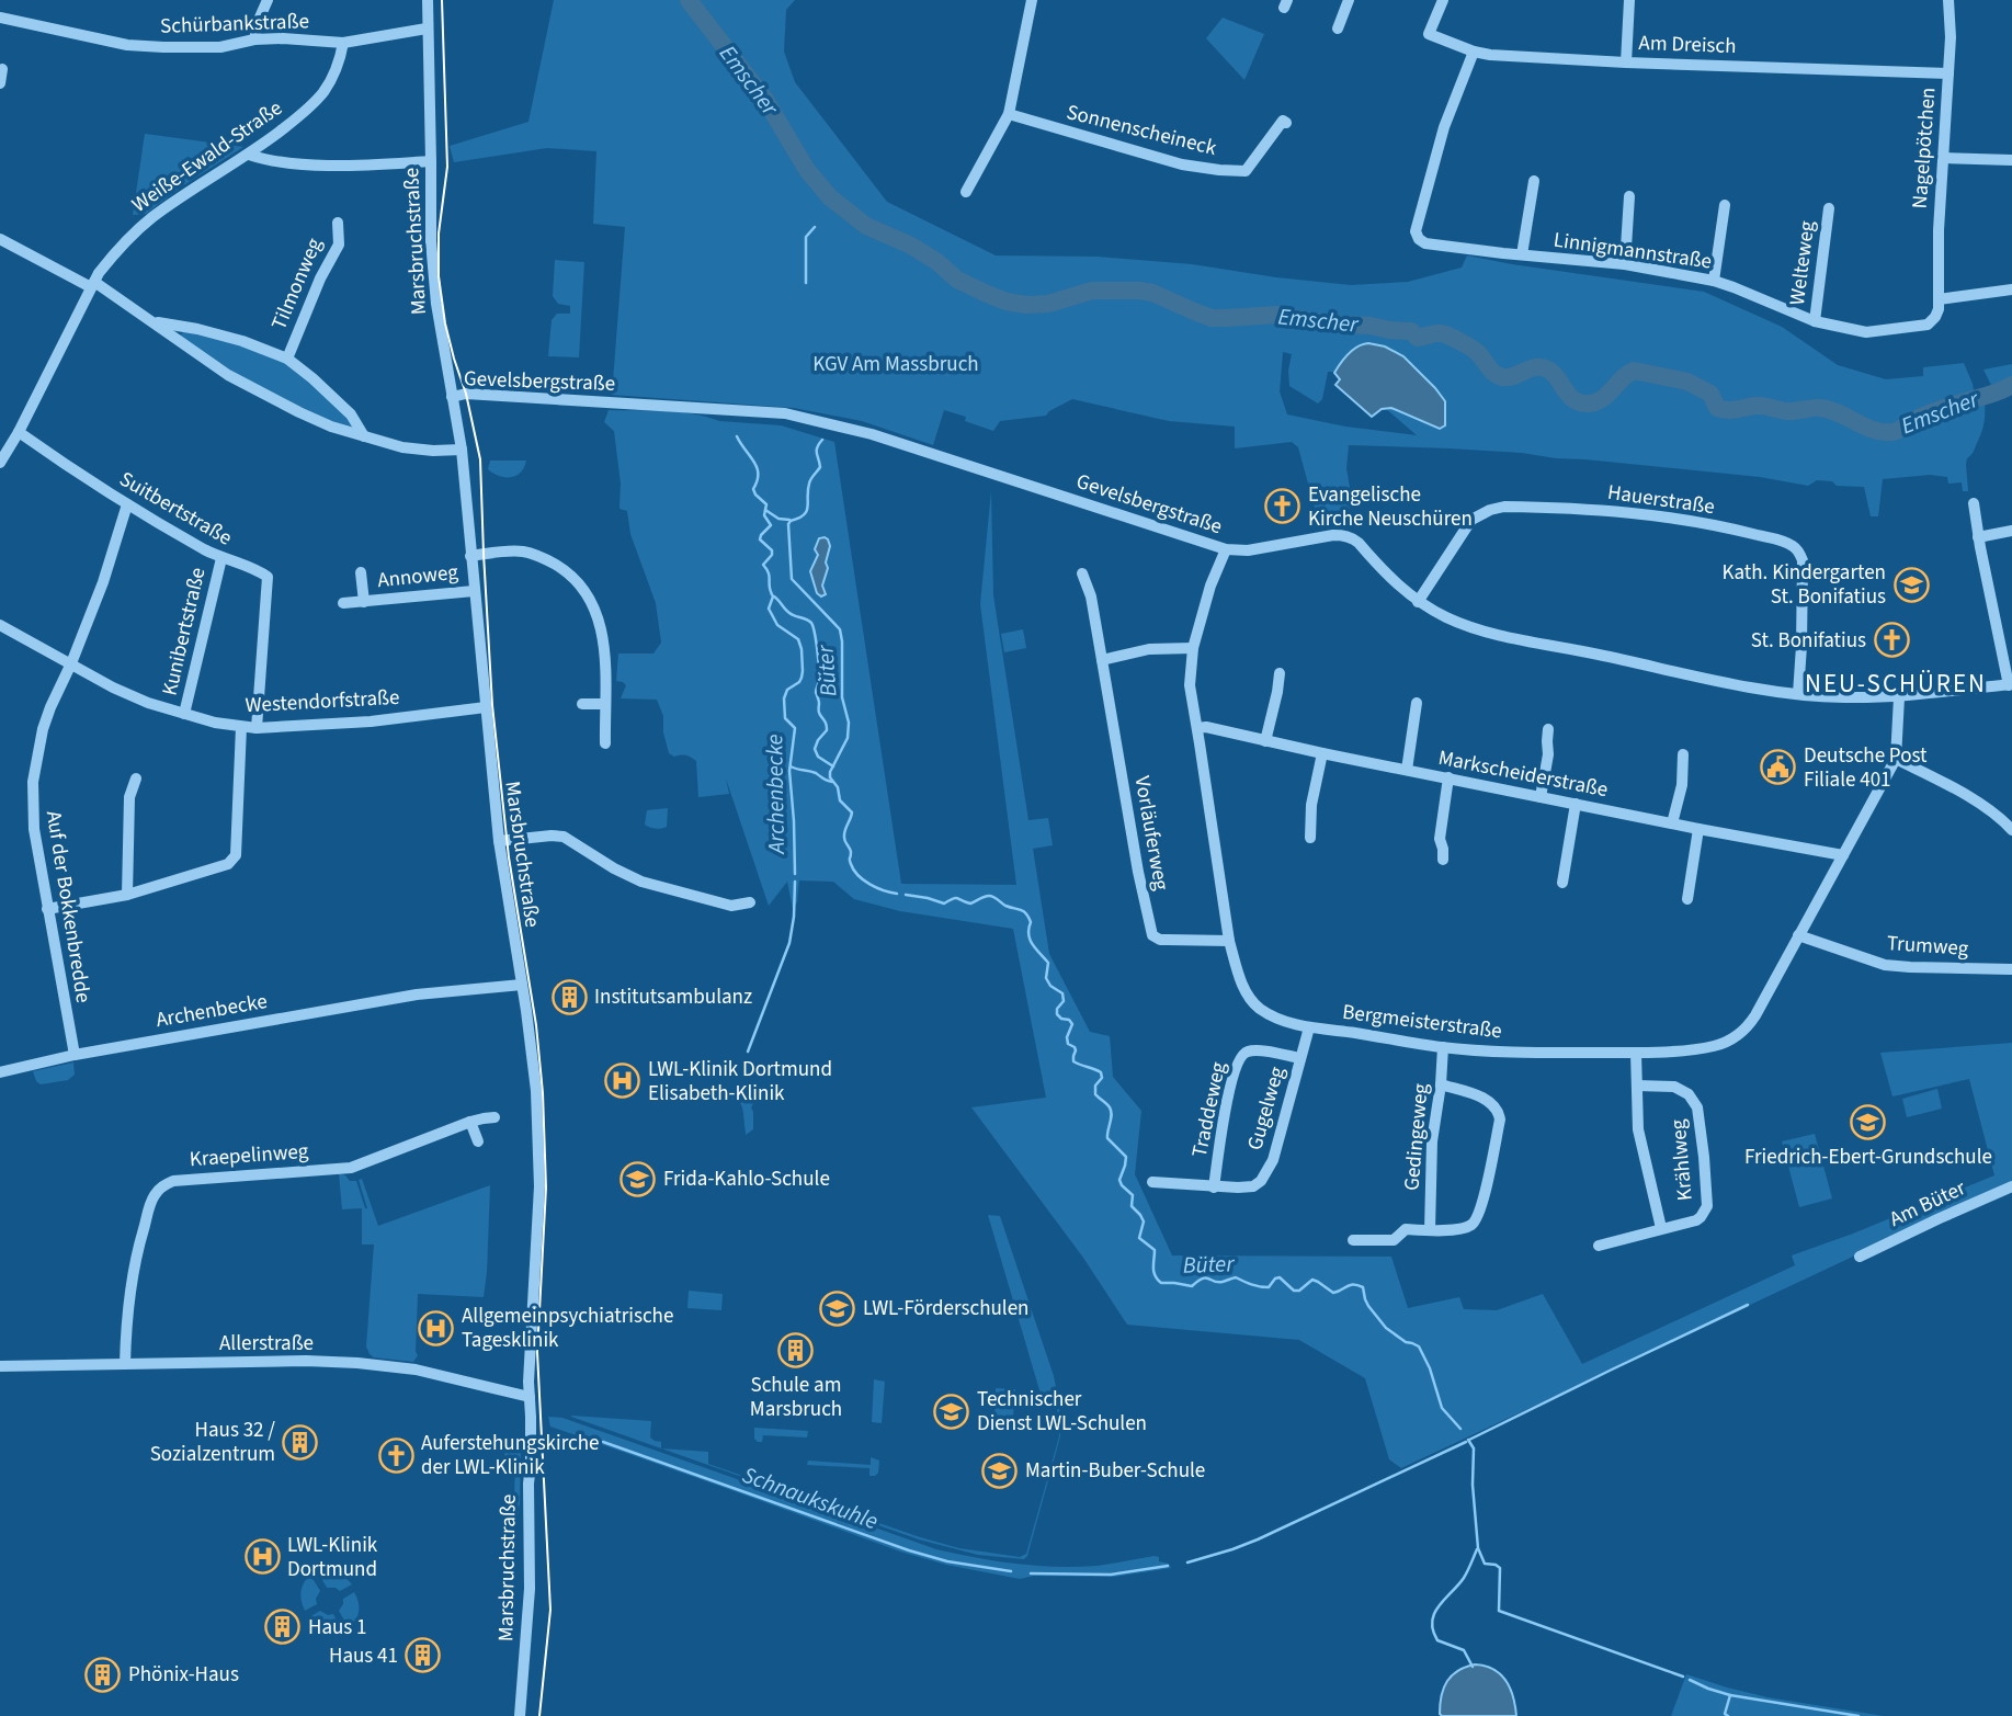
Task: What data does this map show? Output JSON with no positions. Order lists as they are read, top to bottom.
{
  "streets": {
    "street": [
      "Schürbankstraße",
      "Am Dreisch",
      "Sonnenscheineck",
      "Nagelpötchen",
      "Weiße-Ewald-Straße",
      "Marsbruchstraße",
      "Linnigmannstraße",
      "Welteweg",
      "Tilmonweg",
      "Gevelsbergstraße",
      "Hauerstraße",
      "Suitbertstraße",
      "Annoweg",
      "Kunibertstraße",
      "Westendorfstraße",
      "Markscheiderstraße",
      "Vorläuferweg",
      "Auf der Bokkenbredde",
      "Trumweg",
      "Archenbecke",
      "Bergmeisterstraße",
      "Gugelweg",
      "Traddeweg",
      "Gedingeweg",
      "Kraepelinweg",
      "Krählweg",
      "Am Büter",
      "Allerstraße"
    ]
  },
  "crossings": [
    ["Schürbankstraße", "Weiße-Ewald-Straße"],
    ["Schürbankstraße", "Marsbruchstraße"],
    ["Am Dreisch", "Nagelpötchen"],
    ["Am Dreisch", "Linnigmannstraße"],
    ["Nagelpötchen", "Linnigmannstraße"],
    ["Weiße-Ewald-Straße", "Suitbertstraße"],
    ["Marsbruchstraße", "Gevelsbergstraße"],
    ["Marsbruchstraße", "Annoweg"],
    ["Marsbruchstraße", "Westendorfstraße"],
    ["Marsbruchstraße", "Archenbecke"],
    ["Marsbruchstraße", "Allerstraße"],
    ["Linnigmannstraße", "Welteweg"],
    ["Gevelsbergstraße", "Hauerstraße"],
    ["Gevelsbergstraße", "Bergmeisterstraße"],
    ["Suitbertstraße", "Kunibertstraße"],
    ["Suitbertstraße", "Westendorfstraße"],
    ["Suitbertstraße", "Auf der Bokkenbredde"],
    ["Kunibertstraße", "Westendorfstraße"],
    ["Westendorfstraße", "Auf der Bokkenbredde"],
    ["Markscheiderstraße", "Bergmeisterstraße"],
    ["Vorläuferweg", "Bergmeisterstraße"],
    ["Auf der Bokkenbredde", "Archenbecke"],
    ["Trumweg", "Bergmeisterstraße"],
    ["Bergmeisterstraße", "Gugelweg"],
    ["Bergmeisterstraße", "Gedingeweg"],
    ["Gugelweg", "Traddeweg"],
    ["Kraepelinweg", "Allerstraße"]
  ],
  "districts": ["NEU-SCHÜREN"],
  "water": [
    "Emscher",
    "Büter",
    "Archenbecke",
    "Schnaukskuhle"
  ],
  "parks": ["KGV Am Massbruch"],
  "places": {
    "church": ["Evangelische Kirche Neuschüren", "St. Bonifatius", "Auferstehungskirche der LWL-Klinik"],
    "school or university": [
      "Kath. Kindergarten St. Bonifatius",
      "Friedrich-Ebert-Grundschule",
      "Frida-Kahlo-Schule",
      "LWL-Förderschulen",
      "Technischer Dienst LWL-Schulen",
      "Martin-Buber-Schule"
    ],
    "public building": ["Deutsche Post Filiale 401"],
    "building": [
      "Institutsambulanz",
      "Schule am Marsbruch",
      "Haus 32 / Sozialzentrum",
      "Haus 1",
      "Haus 41",
      "Phönix-Haus"
    ],
    "hospital": ["LWL-Klinik Dortmund Elisabeth-Klinik", "Allgemeinpsychiatrische Tagesklinik", "LWL-Klinik Dortmund"]
  }
}
